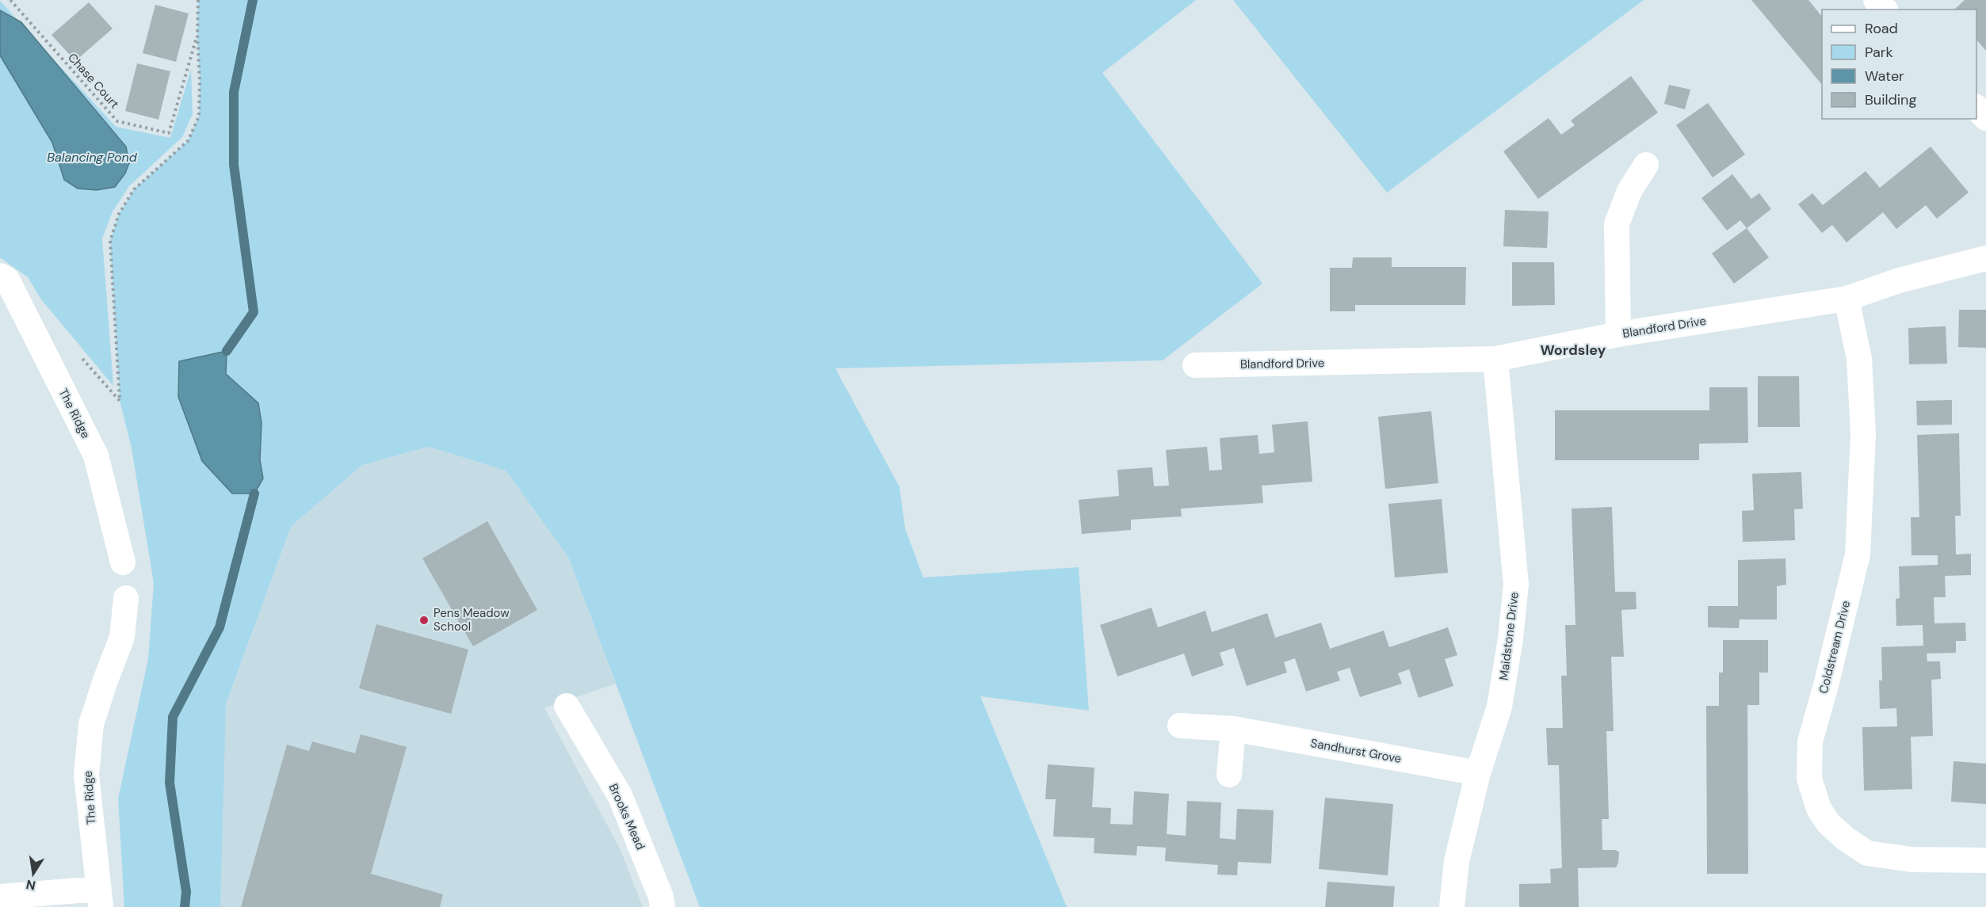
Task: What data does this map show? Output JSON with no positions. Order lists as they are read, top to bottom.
{
  "streets": {
    "street": [
      "Blandford Drive",
      "The Ridge",
      "Maidstone Drive",
      "Coldstream Drive",
      "Sandhurst Grove",
      "Brooks Mead"
    ],
    "path": ["Chase Court"]
  },
  "crossings": [
    ["Blandford Drive", "Maidstone Drive"],
    ["Blandford Drive", "Coldstream Drive"],
    ["Maidstone Drive", "Sandhurst Grove"]
  ],
  "districts": ["Wordsley"],
  "water": ["Balancing Pond"],
  "places": ["Pens Meadow School"],
  "legend": [
    "Road",
    "Park",
    "Water",
    "Building"
  ],
  "north": "bottom"
}
